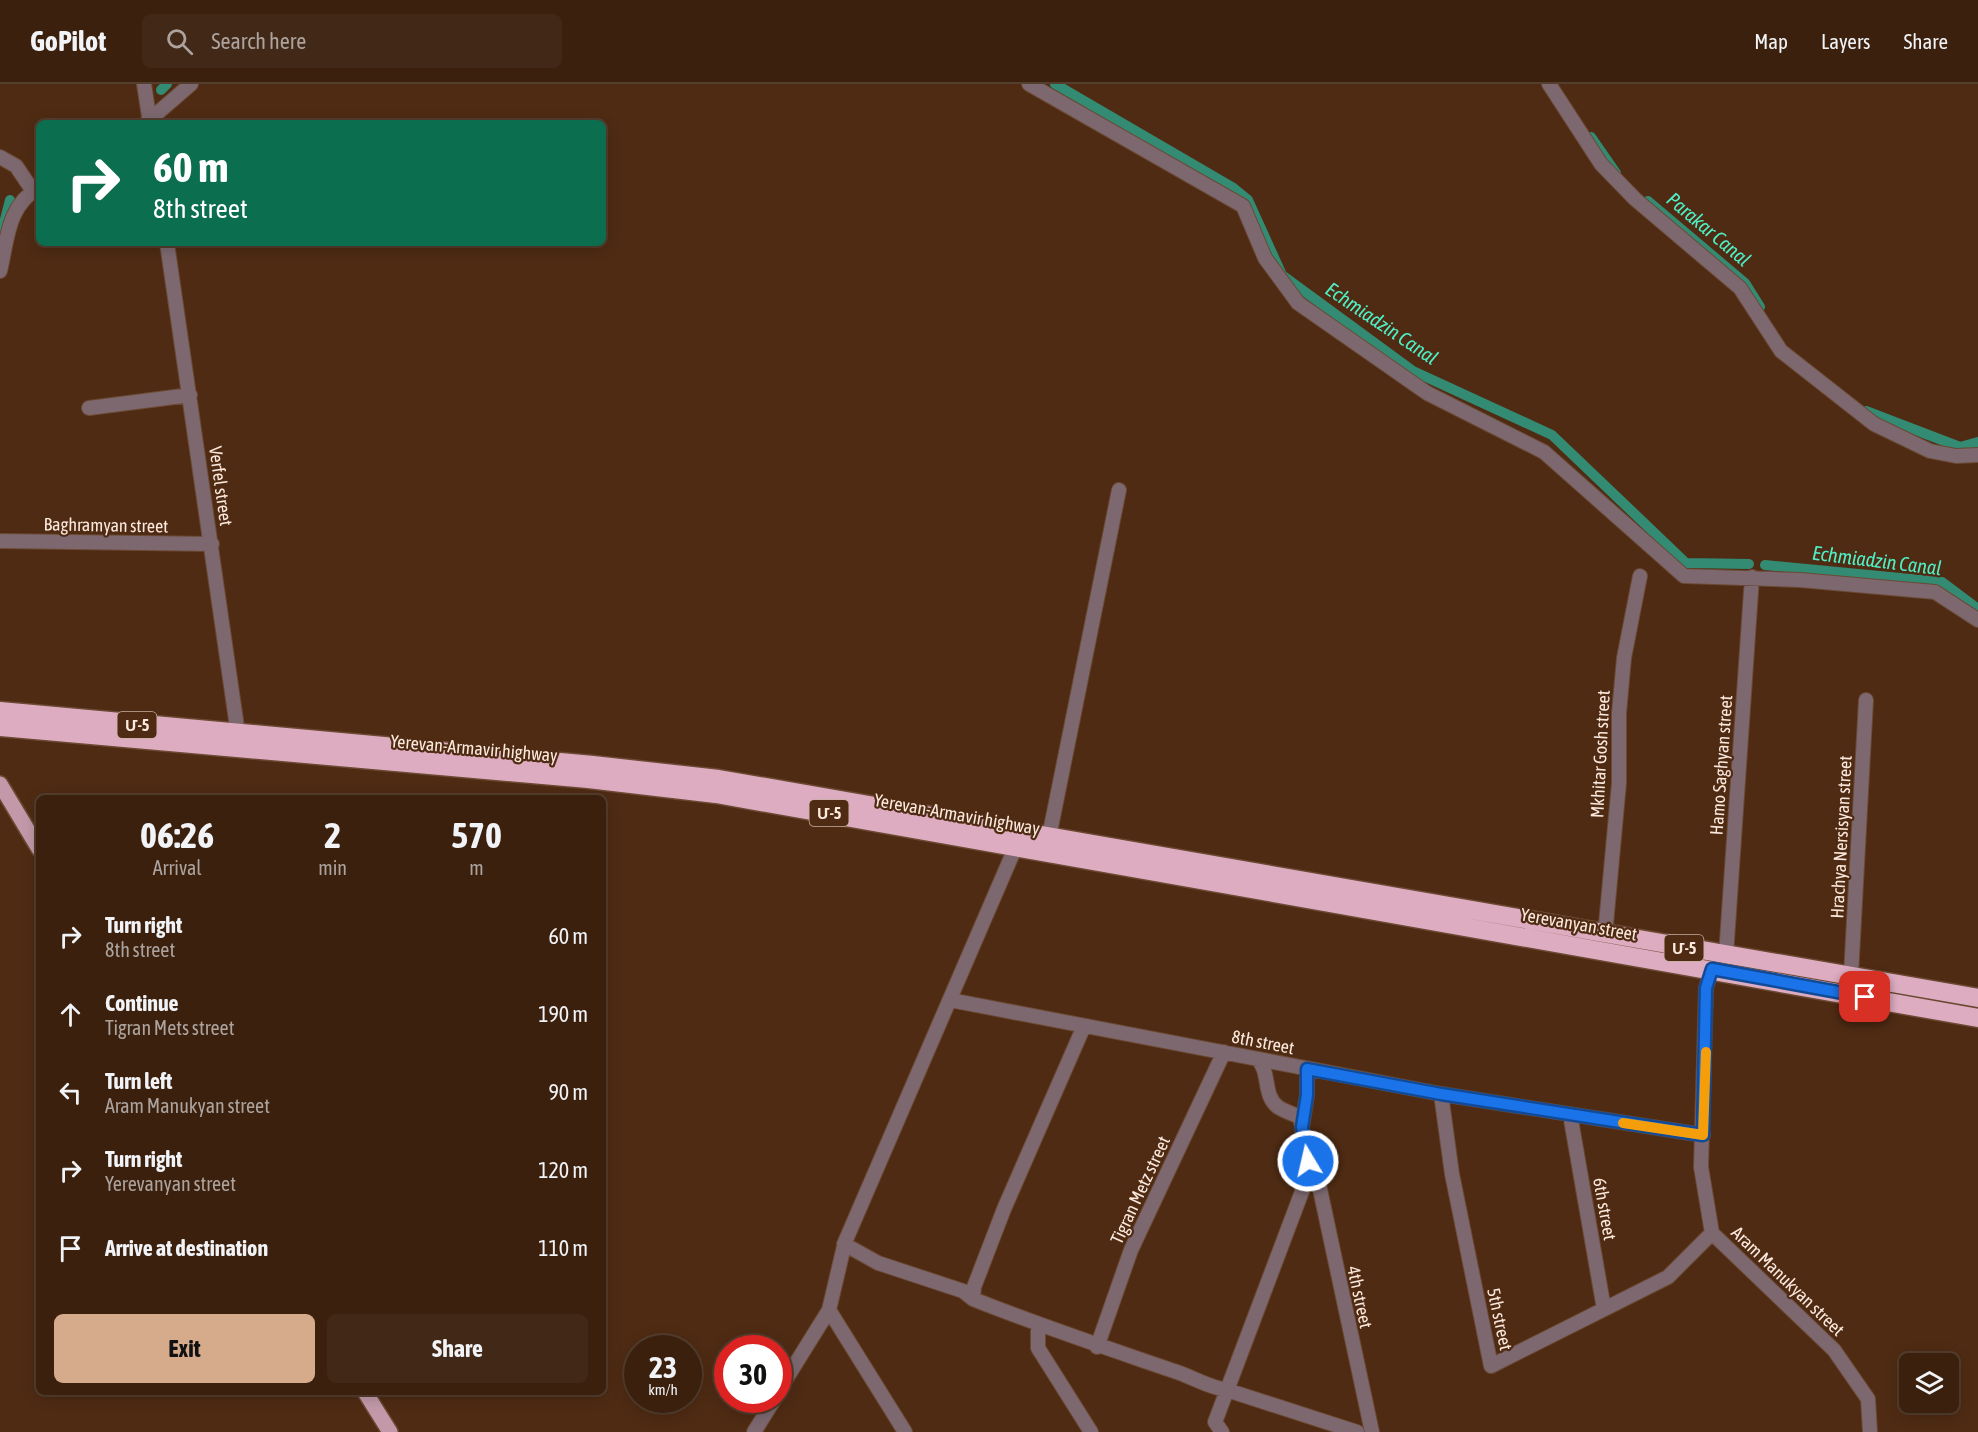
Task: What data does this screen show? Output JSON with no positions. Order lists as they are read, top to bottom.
{
  "streets": {
    "highway": ["Մ-5", "Yerevan-Armavir highway", "Yerevanyan street"],
    "street": [
      "Verfel street",
      "Baghramyan street",
      "Mkhitar Gosh street",
      "Hamo Saghyan street",
      "Hrachya Nersisyan street",
      "8th street",
      "Tigran Metz street",
      "6th street",
      "Aram Manukyan street",
      "4th street",
      "5th street"
    ]
  },
  "crossings": [
    ["Verfel street", "Baghramyan street"],
    ["Verfel street", "Մ-5"],
    ["Մ-5", "Yerevan-Armavir highway"],
    ["Yerevan-Armavir highway", "Yerevanyan street"],
    ["Mkhitar Gosh street", "Yerevanyan street"],
    ["Hamo Saghyan street", "Yerevanyan street"],
    ["Hrachya Nersisyan street", "Yerevanyan street"],
    ["Yerevanyan street", "Aram Manukyan street"],
    ["8th street", "Tigran Metz street"],
    ["8th street", "6th street"],
    ["8th street", "Aram Manukyan street"],
    ["8th street", "5th street"],
    ["6th street", "5th street"],
    ["Aram Manukyan street", "5th street"]
  ],
  "water": ["Parakar Canal", "Echmiadzin Canal"],
  "page": {
    "header": "GoPilot",
    "search": "Search here",
    "nav": ["Map", "Layers", "Share"],
    "turn": ["60 m", "8th street"],
    "eta": [
      "06:26",
      "Arrival",
      "2",
      "min",
      "570",
      "m"
    ],
    "list": [
      {
        "name": "Turn right",
        "note": "8th street",
        "value": "60 m"
      },
      {
        "name": "Continue",
        "note": "Tigran Mets street",
        "value": "190 m"
      },
      {
        "name": "Turn left",
        "note": "Aram Manukyan street",
        "value": "90 m"
      },
      {
        "name": "Turn right",
        "note": "Yerevanyan street",
        "value": "120 m"
      },
      {
        "name": "Arrive at destination",
        "value": "110 m"
      }
    ],
    "buttons": ["Exit", "Share"],
    "speed": "23 km/h",
    "limit": "30"
  }
}
